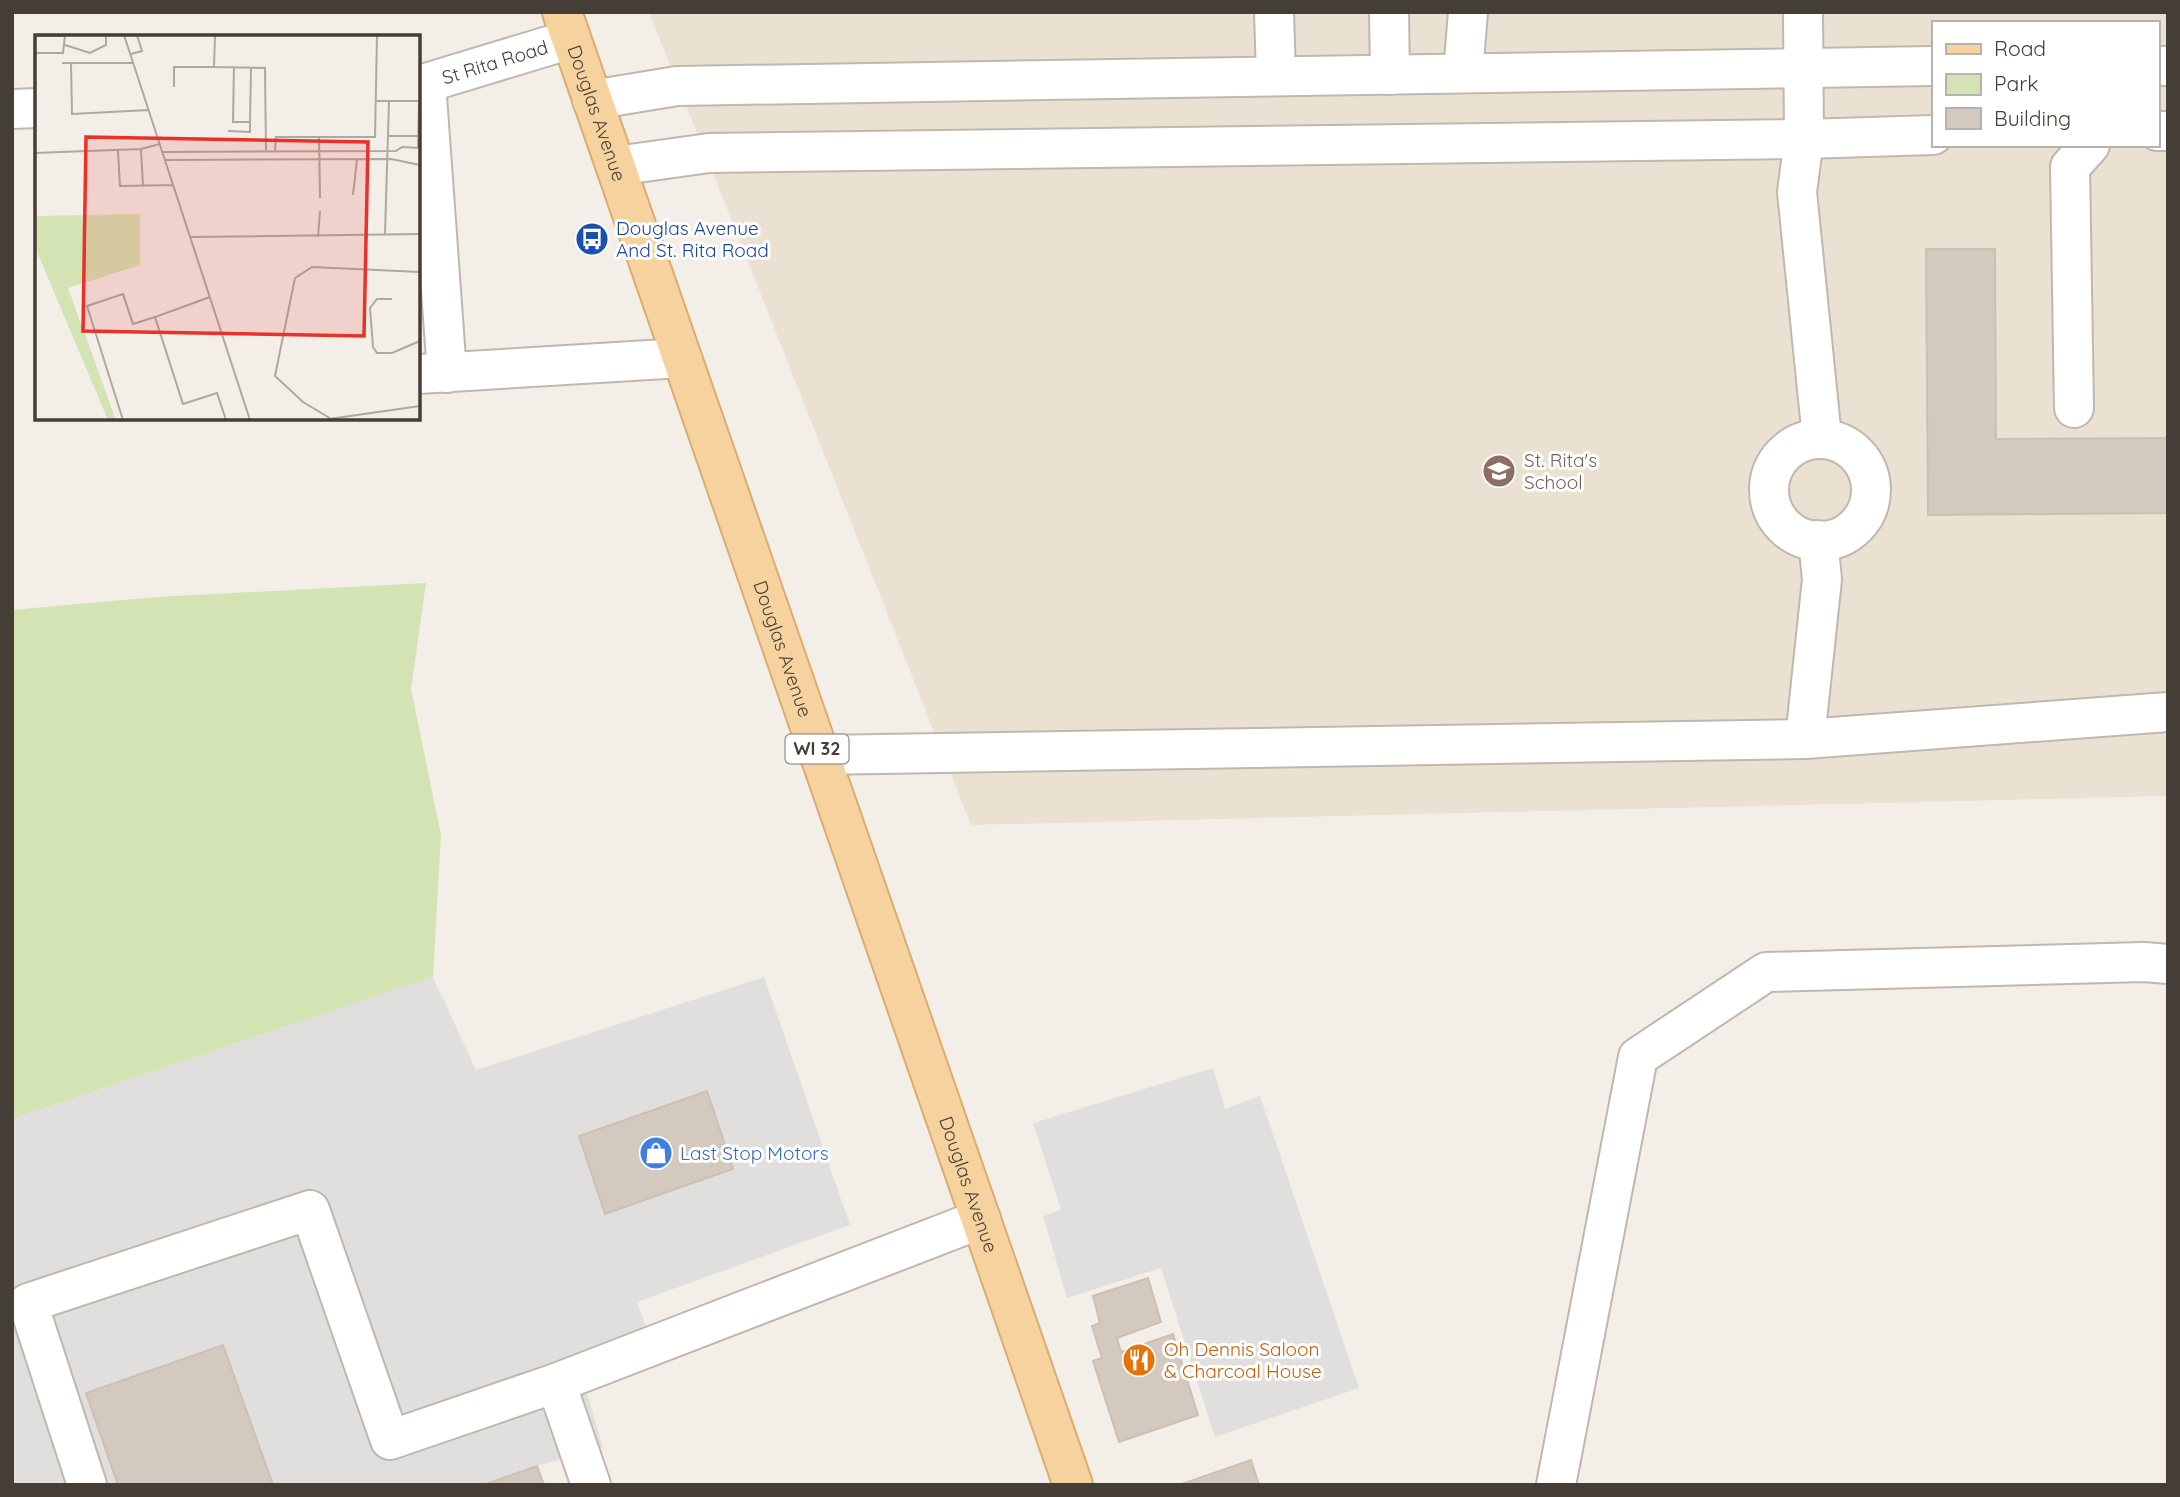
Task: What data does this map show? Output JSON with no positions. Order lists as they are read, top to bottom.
{
  "streets": {
    "main road": ["Douglas Avenue", "WI 32"],
    "street": ["St Rita Road"]
  },
  "crossings": [
    ["St Rita Road", "Douglas Avenue"]
  ],
  "places": {
    "bus stop": ["Douglas Avenue And St. Rita Road"],
    "school or university": ["St. Rita's School"],
    "shop": ["Last Stop Motors"],
    "restaurant": ["Oh Dennis Saloon & Charcoal House"]
  },
  "legend": ["Road", "Park", "Building"]
}
